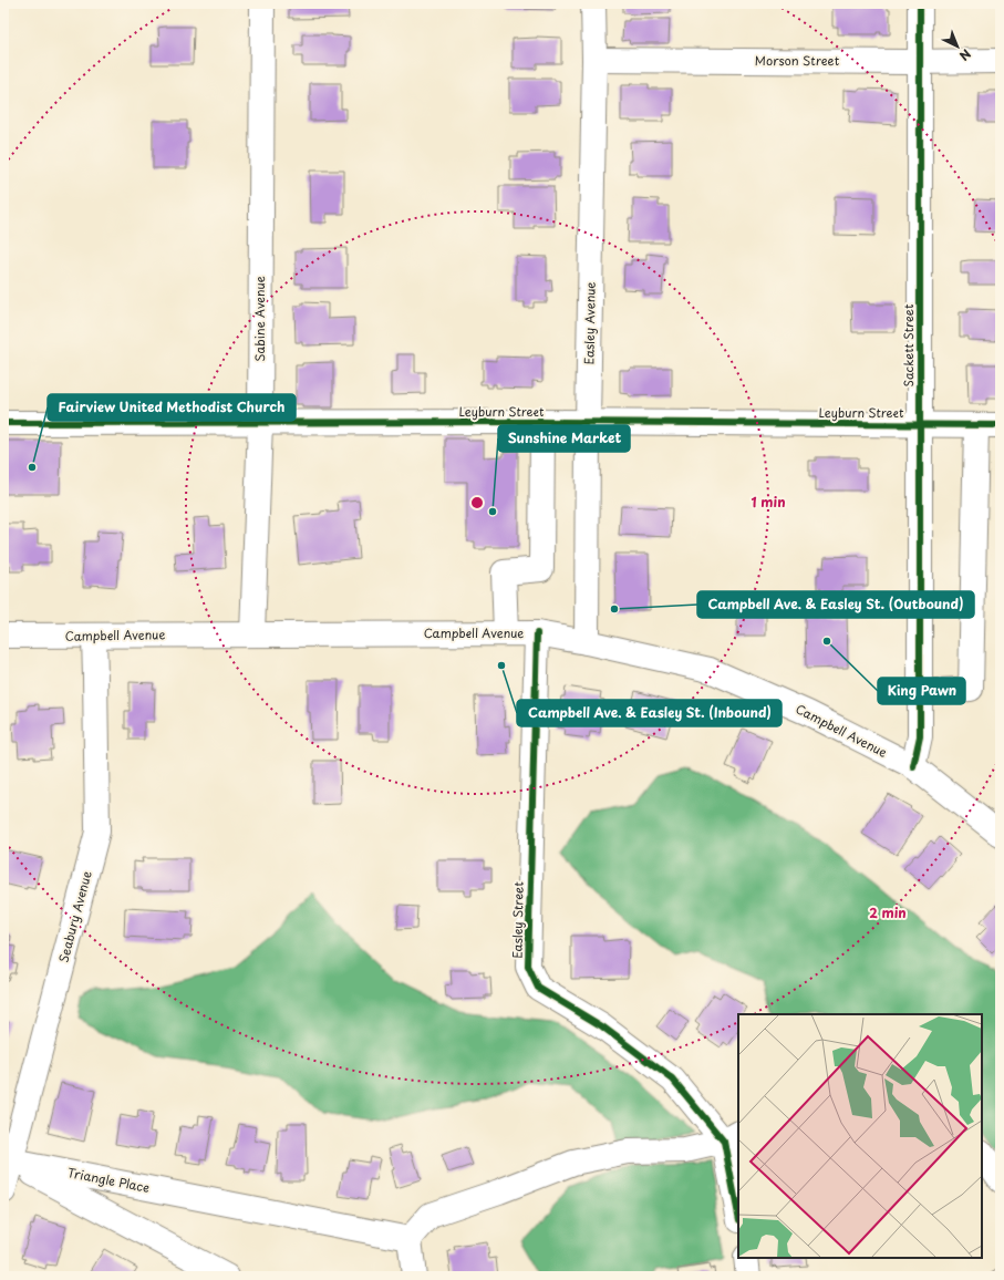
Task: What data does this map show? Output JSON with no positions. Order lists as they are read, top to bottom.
{
  "streets": {
    "street": [
      "Morson Street",
      "Sabine Avenue",
      "Easley Avenue",
      "Sackett Street",
      "Leyburn Street",
      "Campbell Avenue",
      "Seabury Avenue",
      "Easley Street",
      "Triangle Place"
    ]
  },
  "crossings": [
    ["Morson Street", "Easley Avenue"],
    ["Morson Street", "Sackett Street"],
    ["Sabine Avenue", "Leyburn Street"],
    ["Sabine Avenue", "Campbell Avenue"],
    ["Easley Avenue", "Leyburn Street"],
    ["Easley Avenue", "Campbell Avenue"],
    ["Sackett Street", "Leyburn Street"],
    ["Sackett Street", "Campbell Avenue"],
    ["Campbell Avenue", "Seabury Avenue"],
    ["Campbell Avenue", "Easley Street"],
    ["Seabury Avenue", "Triangle Place"]
  ],
  "places": [
    "Fairview United Methodist Church",
    "Sunshine Market",
    "Campbell Ave. & Easley St. (Outbound)",
    "King Pawn",
    "Campbell Ave. & Easley St. (Inbound)"
  ],
  "north": "bottom right",
  "rings": ["1 min", "2 min"]
}
